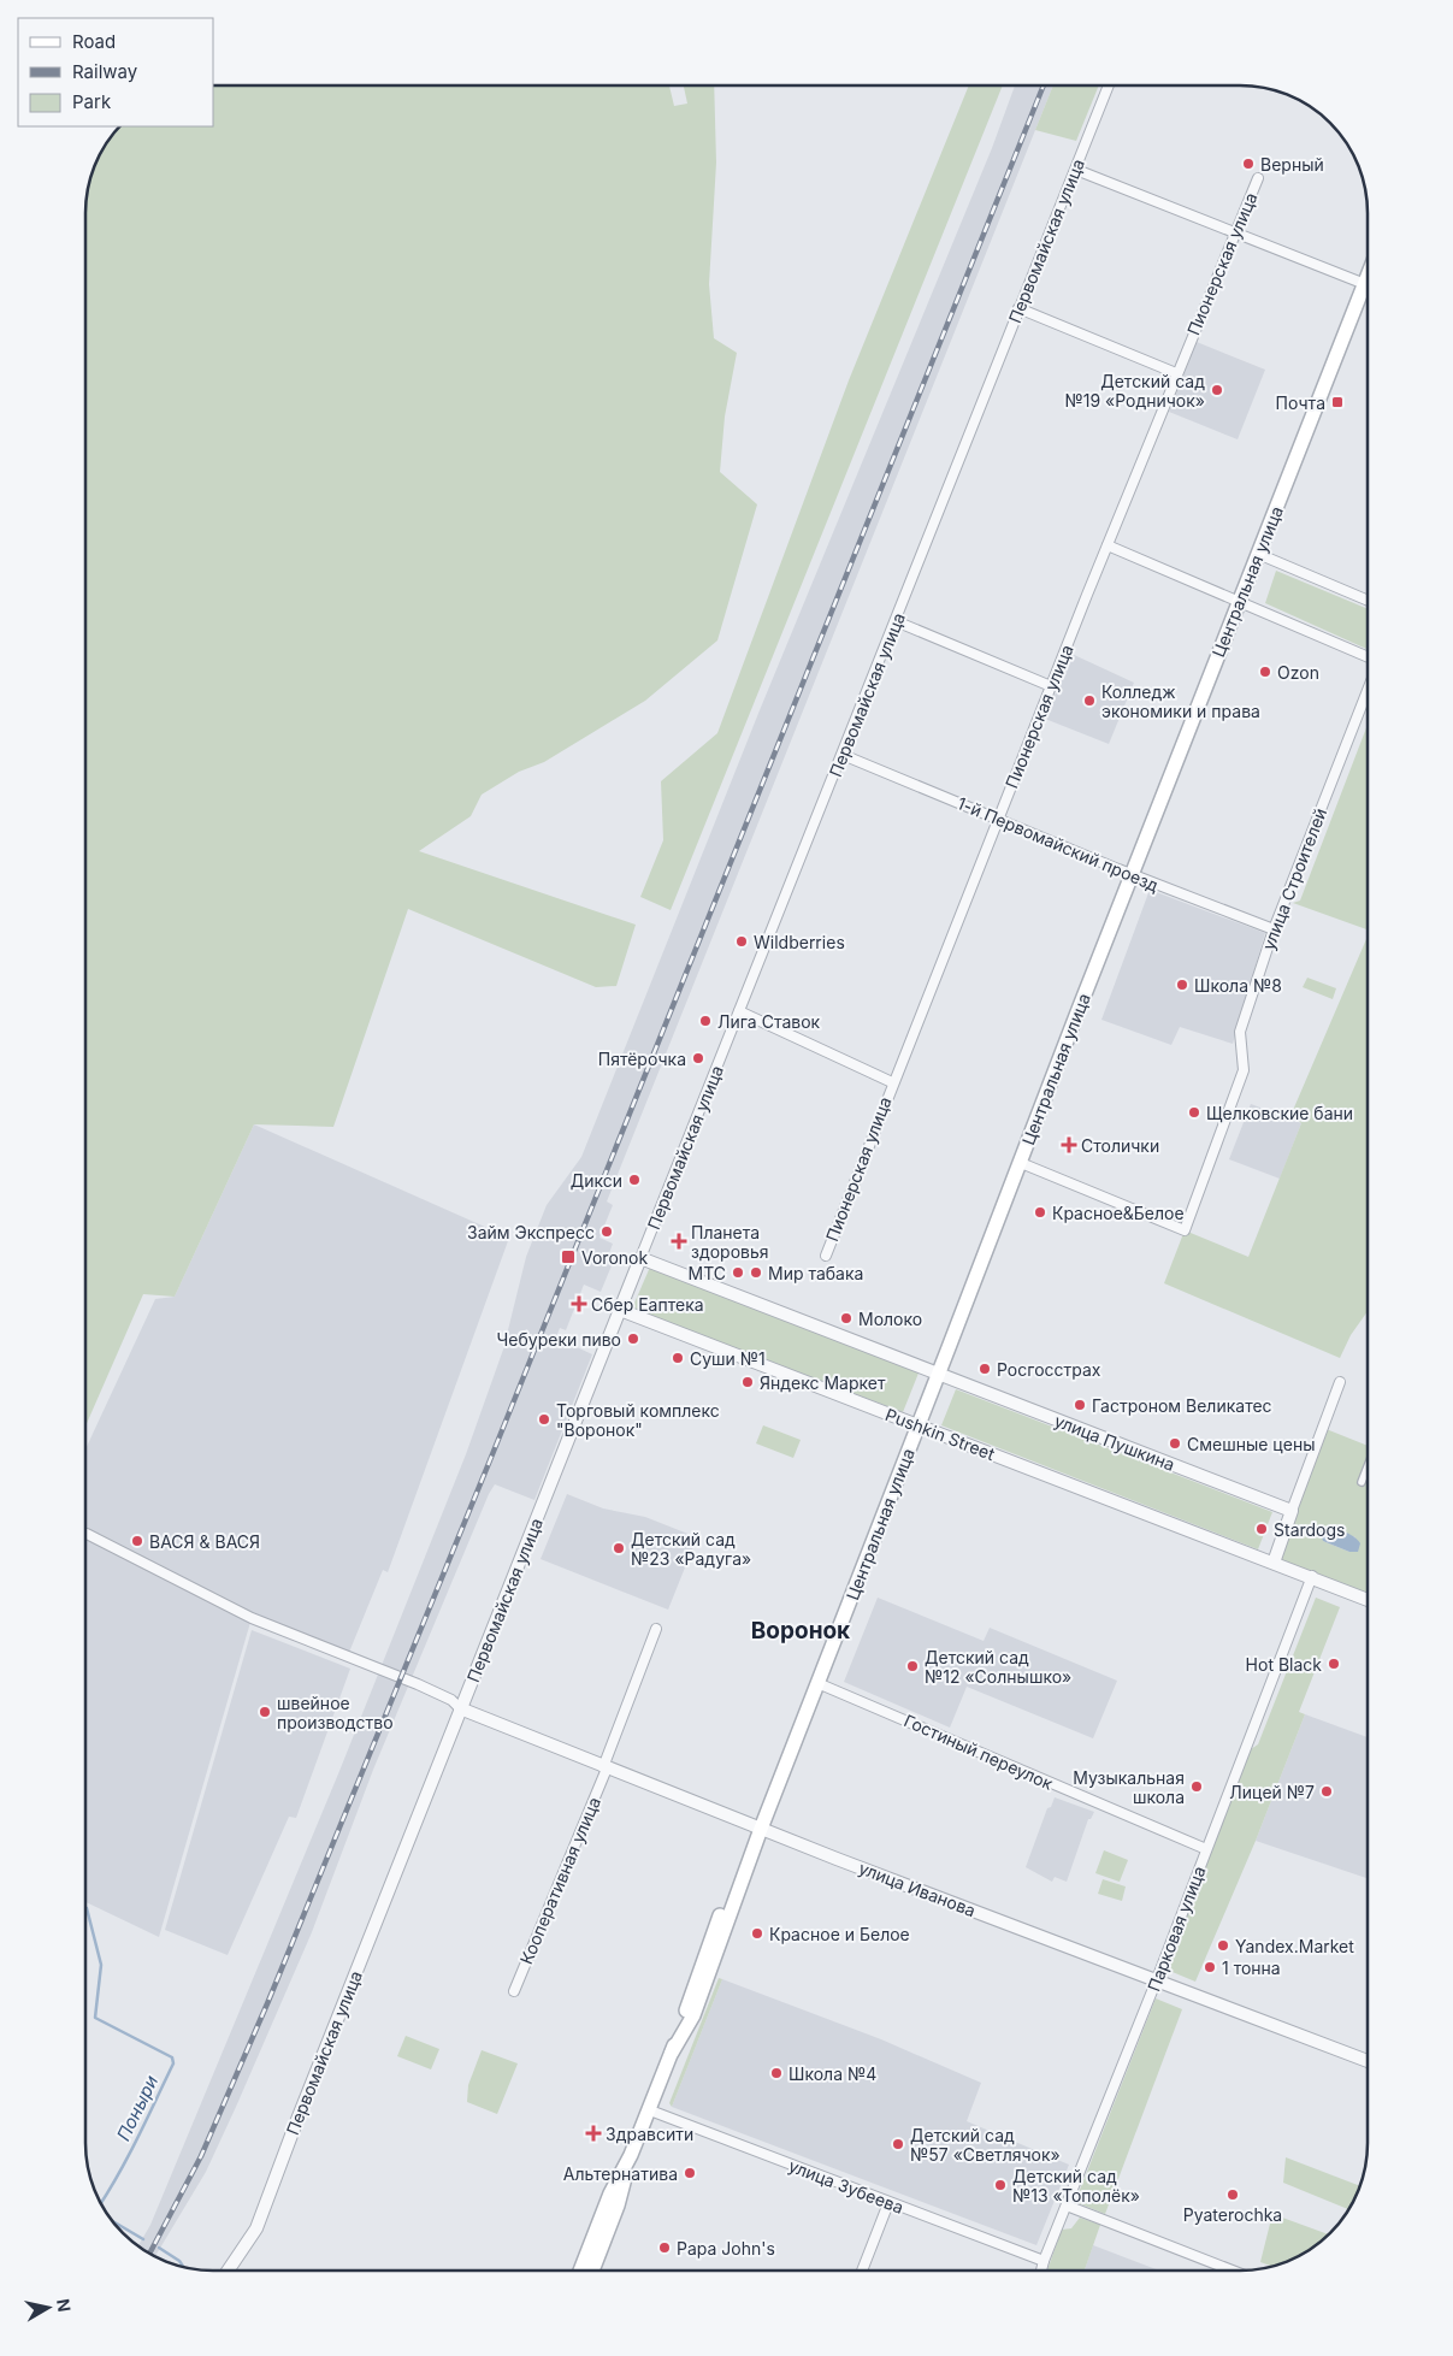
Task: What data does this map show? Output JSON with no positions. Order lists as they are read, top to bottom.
{
  "streets": {
    "main road": ["Центральная улица"],
    "street": [
      "Первомайская улица",
      "Пионерская улица",
      "1-й Первомайский проезд",
      "улица Строителей",
      "Pushkin Street",
      "улица Пушкина",
      "Гостиный переулок",
      "Кооперативная улица",
      "улица Иванова",
      "Парковая улица",
      "улица Зубеева"
    ]
  },
  "crossings": [
    ["Первомайская улица", "1-й Первомайский проезд"],
    ["Первомайская улица", "Pushkin Street"],
    ["Первомайская улица", "улица Иванова"],
    ["Пионерская улица", "1-й Первомайский проезд"],
    ["Центральная улица", "1-й Первомайский проезд"],
    ["Центральная улица", "улица Строителей"],
    ["Центральная улица", "Pushkin Street"],
    ["Центральная улица", "улица Пушкина"],
    ["Центральная улица", "Гостиный переулок"],
    ["Центральная улица", "улица Иванова"],
    ["Центральная улица", "улица Зубеева"],
    ["1-й Первомайский проезд", "улица Строителей"],
    ["Гостиный переулок", "Парковая улица"],
    ["Кооперативная улица", "улица Иванова"],
    ["улица Иванова", "Парковая улица"],
    ["Парковая улица", "улица Зубеева"]
  ],
  "districts": ["Воронок"],
  "water": ["Поныри"],
  "places": {
    "other": [
      "Верный",
      "Детский сад №19 «Родничок»",
      "Ozon",
      "Колледж экономики и права",
      "Wildberries",
      "Школа №8",
      "Лига Ставок",
      "Пятёрочка",
      "Щелковские бани",
      "Дикси",
      "Красное&Белое",
      "Займ Экспресс",
      "МТС",
      "Мир табака",
      "Moлоко",
      "Чебуреки пиво",
      "Суши №1",
      "Росгосстрах",
      "Яндекс Маркет",
      "Гастроном Великатес",
      "Торговый комплекс \"Воронок\"",
      "Смешные цены",
      "Stardogs",
      "ВАСЯ & ВАСЯ",
      "Детский сад №23 «Радуга»",
      "Hot Black",
      "Детский сад №12 «Солнышко»",
      "швейное производство",
      "Музыкальная школа",
      "Лицей №7",
      "Красное и Белое",
      "Yandex.Market",
      "1 тонна",
      "Школа №4",
      "Детский сад №57 «Светлячок»",
      "Альтернатива",
      "Детский сад №13 «Тополёк»",
      "Pyaterochka",
      "Papa John's"
    ],
    "transit": ["Почта", "Voronok"],
    "health": [
      "Столички",
      "Планета здоровья",
      "Сбер Еаптека",
      "Здравсити"
    ]
  },
  "legend": ["Road", "Railway", "Park"],
  "north": "right"
}
